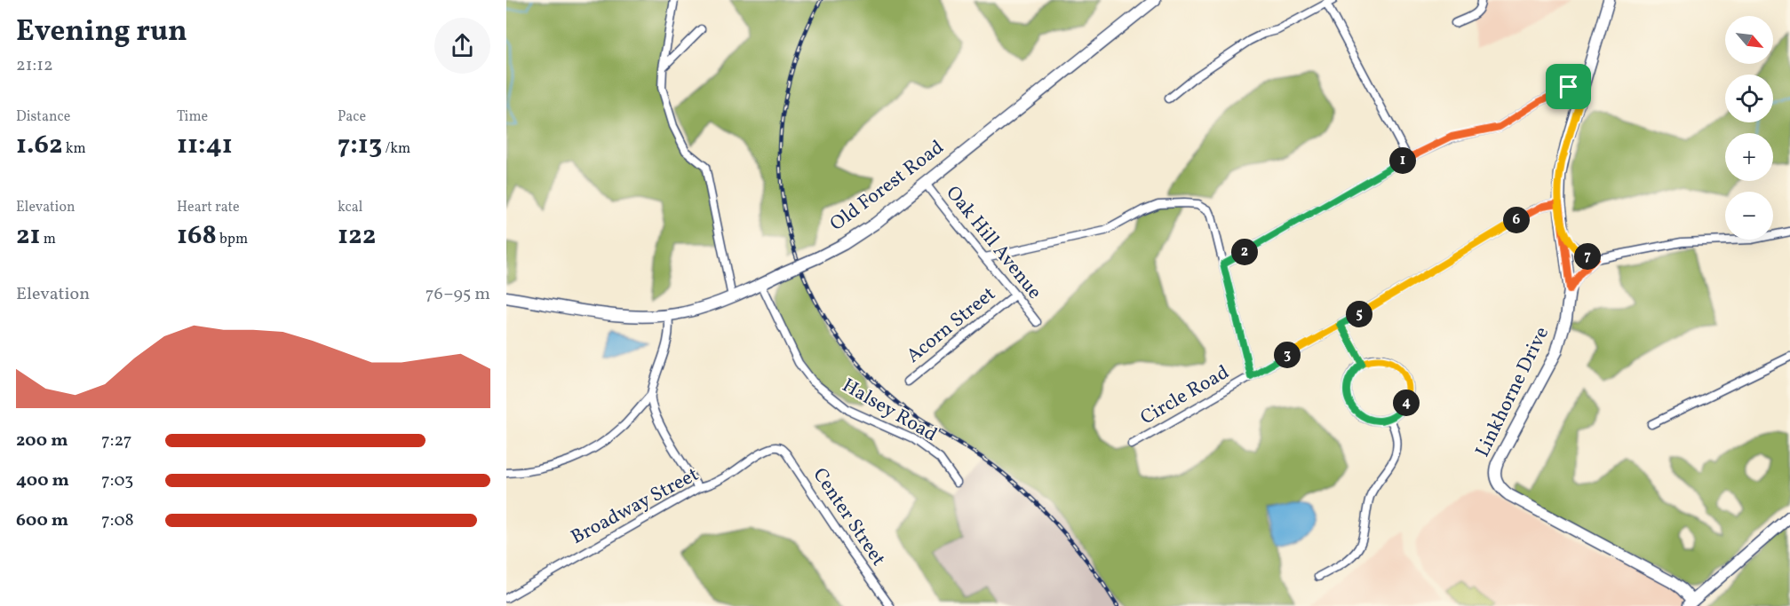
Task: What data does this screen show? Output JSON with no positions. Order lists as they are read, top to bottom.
{
  "streets": {
    "main road": ["Old Forest Road", "Linkhorne Drive"],
    "street": [
      "Oak Hill Avenue",
      "Acorn Street",
      "Circle Road",
      "Halsey Road",
      "Broadway Street",
      "Center Street"
    ]
  },
  "crossings": [
    ["Old Forest Road", "Oak Hill Avenue"],
    ["Old Forest Road", "Halsey Road"],
    ["Oak Hill Avenue", "Acorn Street"],
    ["Linkhorne Drive", "Circle Road"],
    ["Broadway Street", "Center Street"]
  ],
  "north": "bottom right",
  "page": {
    "heading": ["Evening run", "21:12"],
    "map_buttons": ["+", "−"],
    "stats": [
      ["Distance", "1.62 km"],
      ["Time", "11:41"],
      ["Pace", "7:13 /km"],
      ["Elevation", "21 m"],
      ["Heart rate", "168 bpm"],
      ["kcal", "122"]
    ],
    "pins": [
      "1",
      "6",
      "2",
      "7",
      "5",
      "3",
      "4"
    ],
    "chart": ["Elevation", "76–95 m"],
    "list": [
      {
        "name": "200 m",
        "note": "7:27"
      },
      {
        "name": "400 m",
        "note": "7:03"
      },
      {
        "name": "600 m",
        "note": "7:08"
      }
    ]
  }
}
